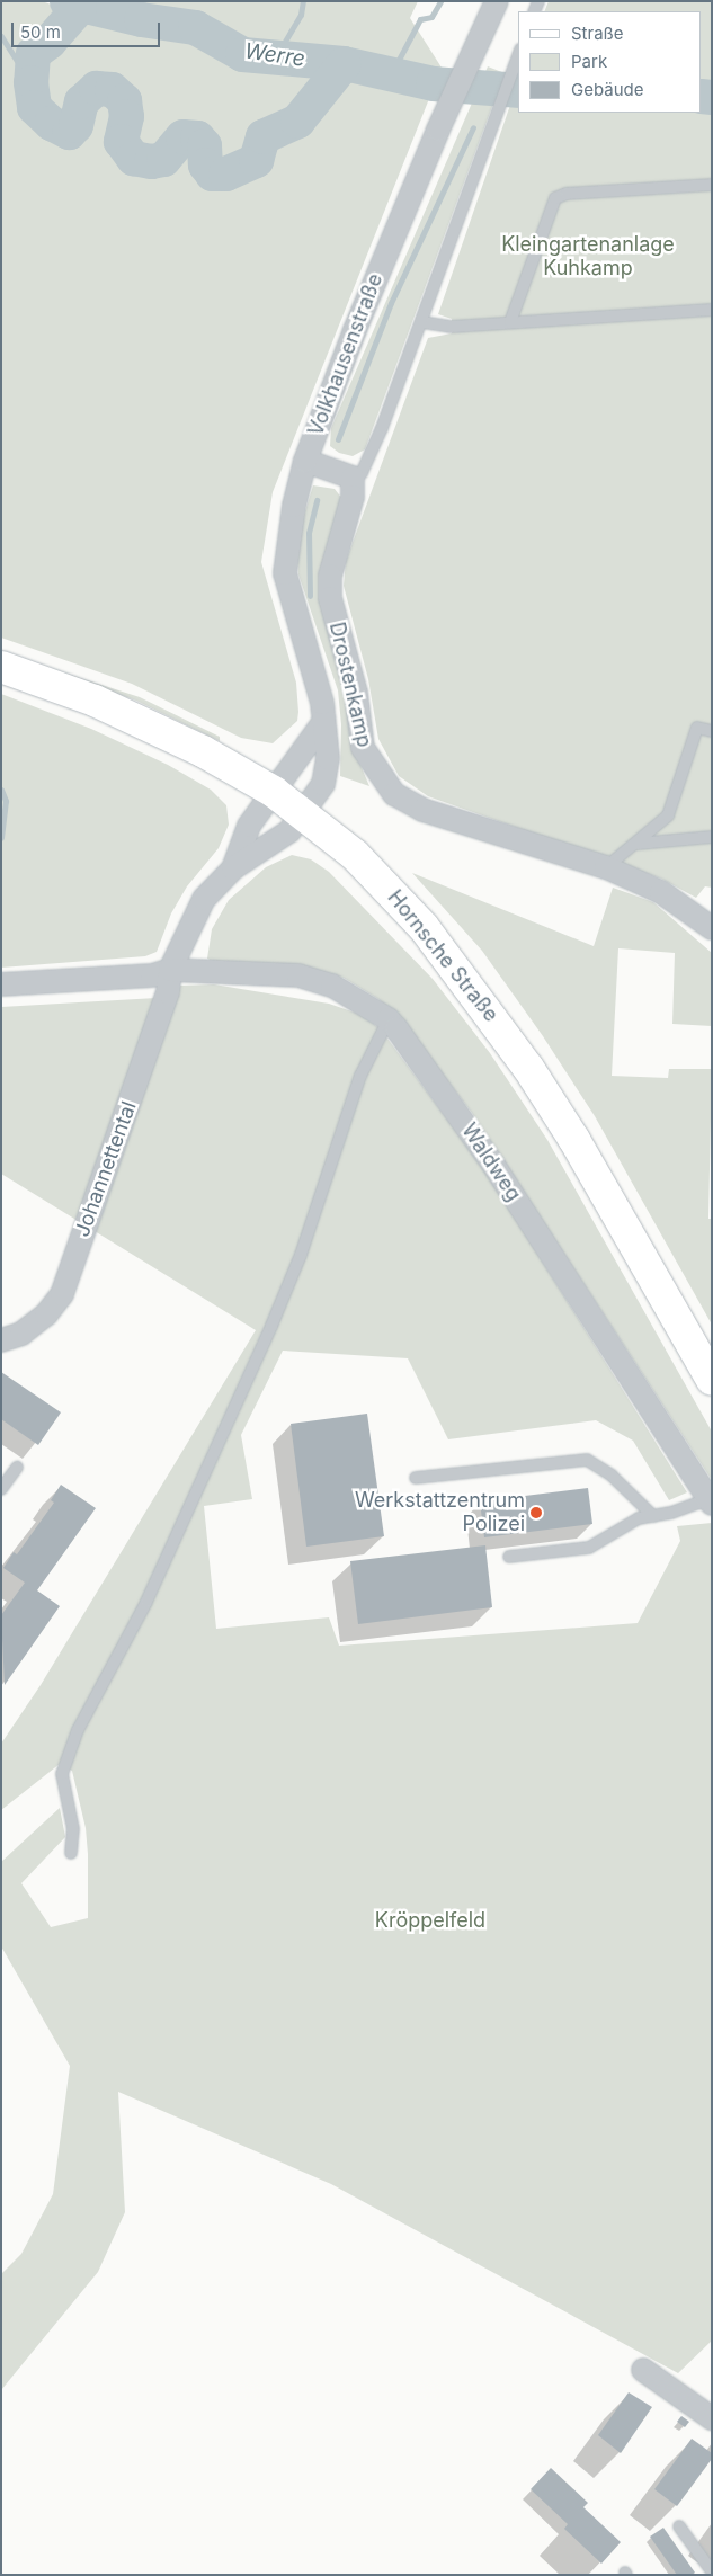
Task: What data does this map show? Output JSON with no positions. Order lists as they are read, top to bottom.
{
  "streets": {
    "main road": ["Hornsche Straße"],
    "street": [
      "Volkhausenstraße",
      "Drostenkamp",
      "Waldweg",
      "Johannettental"
    ]
  },
  "crossings": [
    ["Volkhausenstraße", "Hornsche Straße"],
    ["Volkhausenstraße", "Johannettental"],
    ["Waldweg", "Johannettental"]
  ],
  "water": ["Werre"],
  "parks": ["Kleingartenanlage Kuhkamp", "Kröppelfeld"],
  "places": ["Werkstattzentrum Polizei"],
  "legend": ["Straße", "Park", "Gebäude"],
  "scale_bar": "50 m"
}
